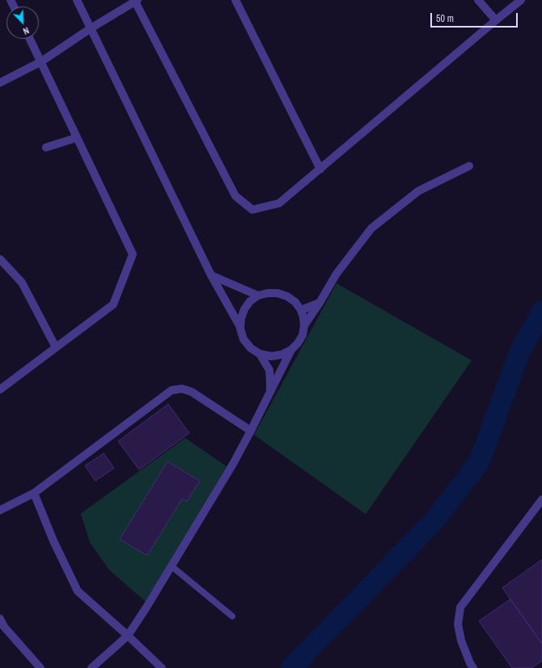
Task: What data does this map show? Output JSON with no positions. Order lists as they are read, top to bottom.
{
  "scale_bar": "50 m",
  "north": "bottom right"
}
